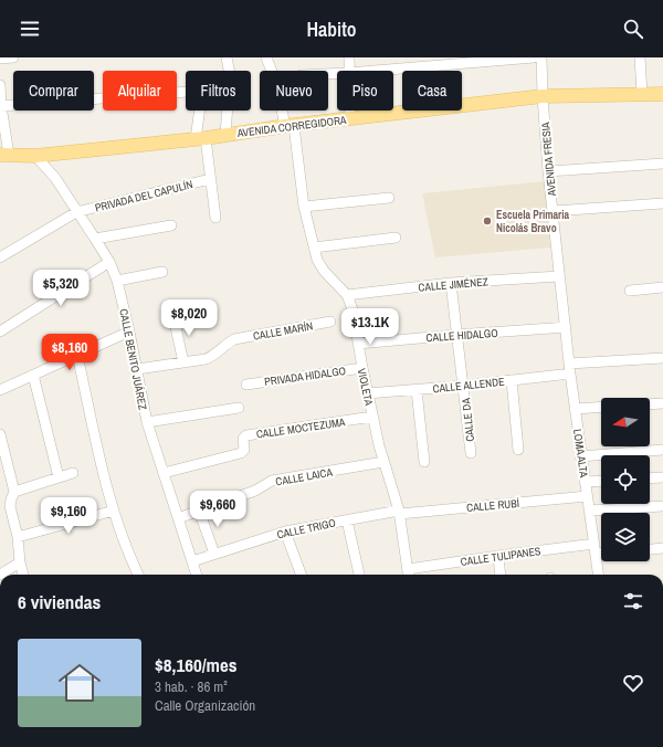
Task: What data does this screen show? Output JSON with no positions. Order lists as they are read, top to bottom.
{
  "streets": {
    "main road": ["AVENIDA CORREGIDORA"],
    "street": [
      "AVENIDA FRESIA",
      "PRIVADA DEL CAPULÍN",
      "CALLE JIMÉNEZ",
      "CALLE MARÍN",
      "CALLE HIDALGO",
      "CALLE BENITO JUÁREZ",
      "PRIVADA HIDALGO",
      "CALLE ALLENDE",
      "VIOLETA",
      "CALLE DA",
      "CALLE MOCTEZUMA",
      "LOMA ALTA",
      "CALLE LAICA",
      "CALLE RUBÍ",
      "CALLE TRIGO",
      "CALLE TULIPANES"
    ]
  },
  "crossings": [
    ["AVENIDA CORREGIDORA", "AVENIDA FRESIA"],
    ["AVENIDA CORREGIDORA", "CALLE BENITO JUÁREZ"],
    ["AVENIDA CORREGIDORA", "VIOLETA"],
    ["AVENIDA FRESIA", "CALLE JIMÉNEZ"],
    ["AVENIDA FRESIA", "CALLE HIDALGO"],
    ["AVENIDA FRESIA", "LOMA ALTA"],
    ["PRIVADA DEL CAPULÍN", "CALLE BENITO JUÁREZ"],
    ["CALLE JIMÉNEZ", "VIOLETA"],
    ["CALLE JIMÉNEZ", "CALLE DA"],
    ["CALLE MARÍN", "CALLE BENITO JUÁREZ"],
    ["CALLE HIDALGO", "VIOLETA"],
    ["CALLE HIDALGO", "CALLE DA"],
    ["CALLE HIDALGO", "LOMA ALTA"],
    ["CALLE BENITO JUÁREZ", "CALLE MOCTEZUMA"],
    ["CALLE BENITO JUÁREZ", "CALLE LAICA"],
    ["CALLE BENITO JUÁREZ", "CALLE TRIGO"],
    ["PRIVADA HIDALGO", "VIOLETA"],
    ["CALLE ALLENDE", "VIOLETA"],
    ["CALLE ALLENDE", "CALLE DA"],
    ["CALLE ALLENDE", "LOMA ALTA"],
    ["VIOLETA", "CALLE MOCTEZUMA"],
    ["VIOLETA", "CALLE LAICA"],
    ["VIOLETA", "CALLE RUBÍ"],
    ["VIOLETA", "CALLE TRIGO"],
    ["VIOLETA", "CALLE TULIPANES"],
    ["LOMA ALTA", "CALLE RUBÍ"],
    ["LOMA ALTA", "CALLE TULIPANES"],
    ["CALLE RUBÍ", "CALLE TRIGO"]
  ],
  "places": ["Escuela Primaria Nicolás Bravo"],
  "north": "left",
  "page": {
    "header": "Habito",
    "chip": [
      "Comprar",
      "Alquilar",
      "Filtros",
      "Nuevo",
      "Piso",
      "Casa"
    ],
    "price": [
      "$5,320",
      "$8,020",
      "$13.1K",
      "$8,160",
      "$9,660",
      "$9,160"
    ],
    "heading": "6 viviendas",
    "list": [
      {
        "name": "$8,160/mes",
        "note": "3 hab. · 86 m² · Calle Organización"
      }
    ]
  }
}
